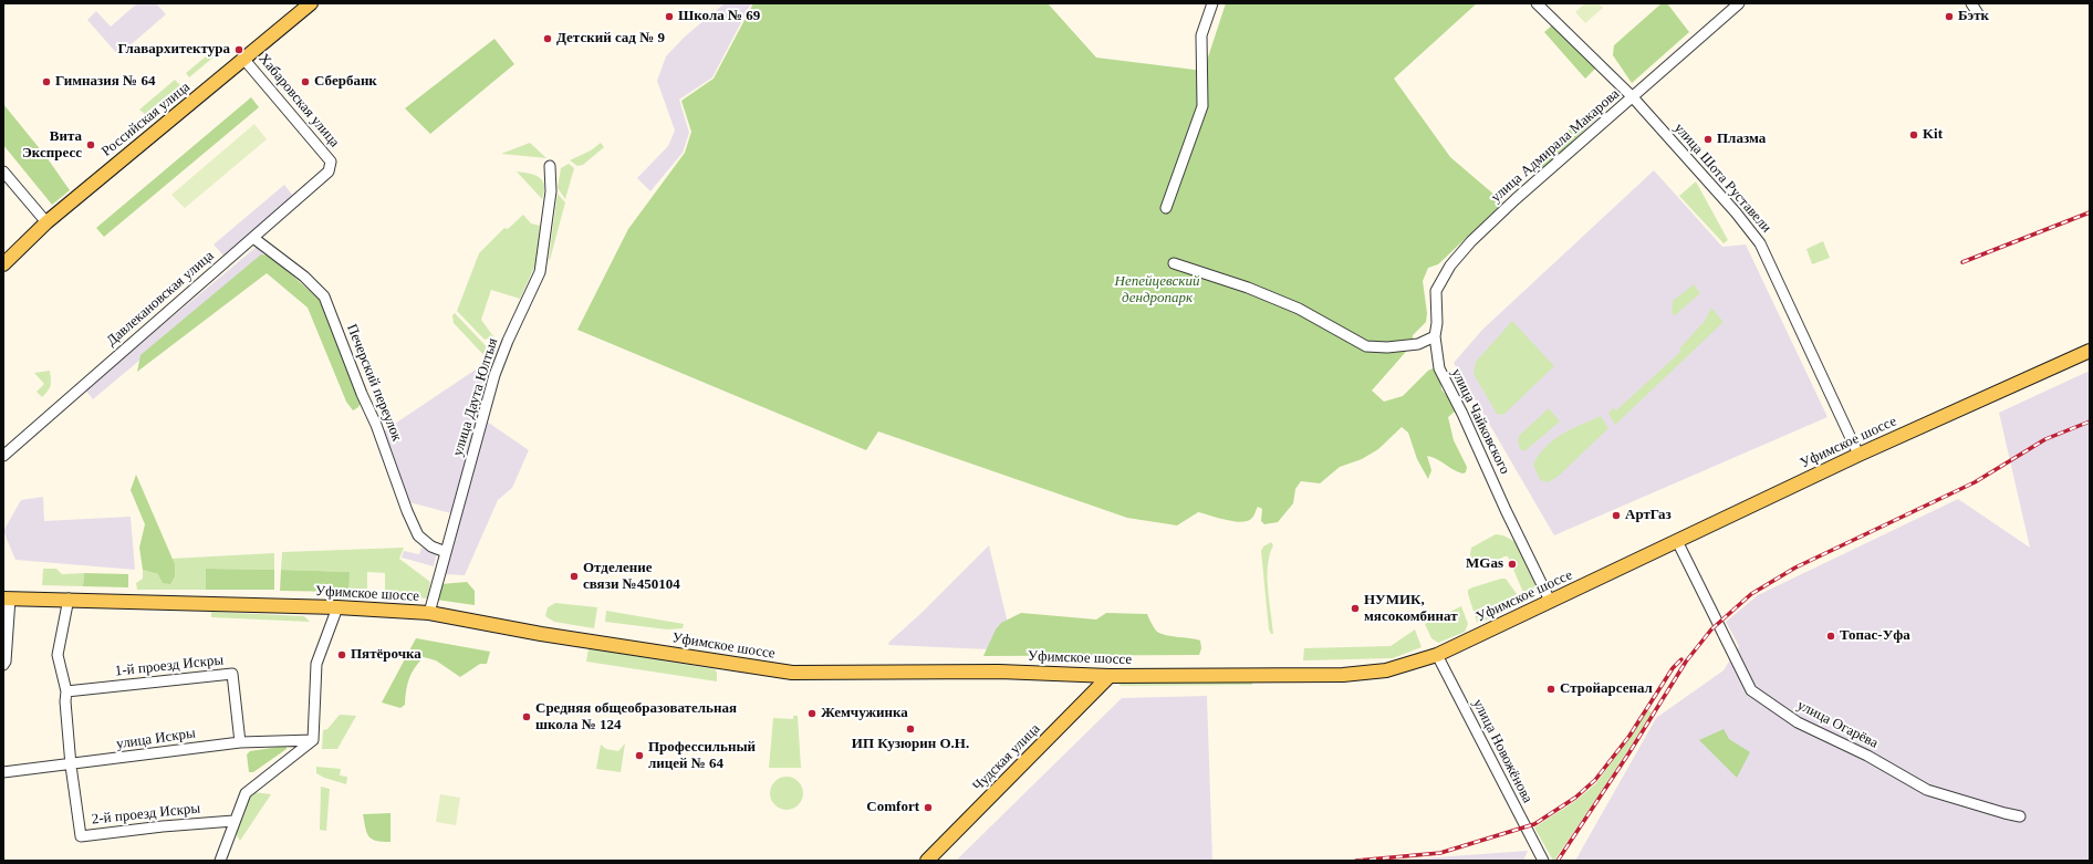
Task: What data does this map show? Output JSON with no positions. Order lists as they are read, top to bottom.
{
  "streets": {
    "main road": ["Российская улица", "Уфимское шоссе", "Чудская улица"],
    "street": [
      "Хабаровская улица",
      "улица Адмирала Макарова",
      "улица Шота Руставели",
      "Давлекановская улица",
      "Печерский переулок",
      "улица Даута Юлтыя",
      "улица Чайковского",
      "1-й проезд Искры",
      "улица Огарёва",
      "улица Искры",
      "улица Новожёнова",
      "2-й проезд Искры"
    ]
  },
  "crossings": [
    ["Хабаровская улица", "Российская улица"],
    ["Хабаровская улица", "Давлекановская улица"],
    ["улица Адмирала Макарова", "улица Шота Руставели"],
    ["улица Адмирала Макарова", "улица Чайковского"],
    ["улица Шота Руставели", "Уфимское шоссе"],
    ["Давлекановская улица", "Печерский переулок"],
    ["Печерский переулок", "улица Даута Юлтыя"],
    ["улица Даута Юлтыя", "Уфимское шоссе"],
    ["улица Чайковского", "Уфимское шоссе"],
    ["Уфимское шоссе", "улица Огарёва"],
    ["Уфимское шоссе", "улица Новожёнова"],
    ["Уфимское шоссе", "Чудская улица"],
    ["1-й проезд Искры", "улица Искры"],
    ["улица Искры", "2-й проезд Искры"]
  ],
  "parks": ["Непейцевский дендропарк"],
  "places": [
    "Школа № 69",
    "Бэтк",
    "Детский сад № 9",
    "Главархитектура",
    "Гимназия № 64",
    "Сбербанк",
    "Kit",
    "Плазма",
    "Вита Экспресс",
    "АртГаз",
    "MGas",
    "Отделение связи №450104",
    "НУМИК, мясокомбинат",
    "Топас-Уфа",
    "Пятёрочка",
    "Стройарсенал",
    "Жемчужинка",
    "Средняя общеобразовательная школа № 124",
    "ИП Кузюрин О.Н.",
    "Профессильный лицей № 64",
    "Comfort"
  ]
}
